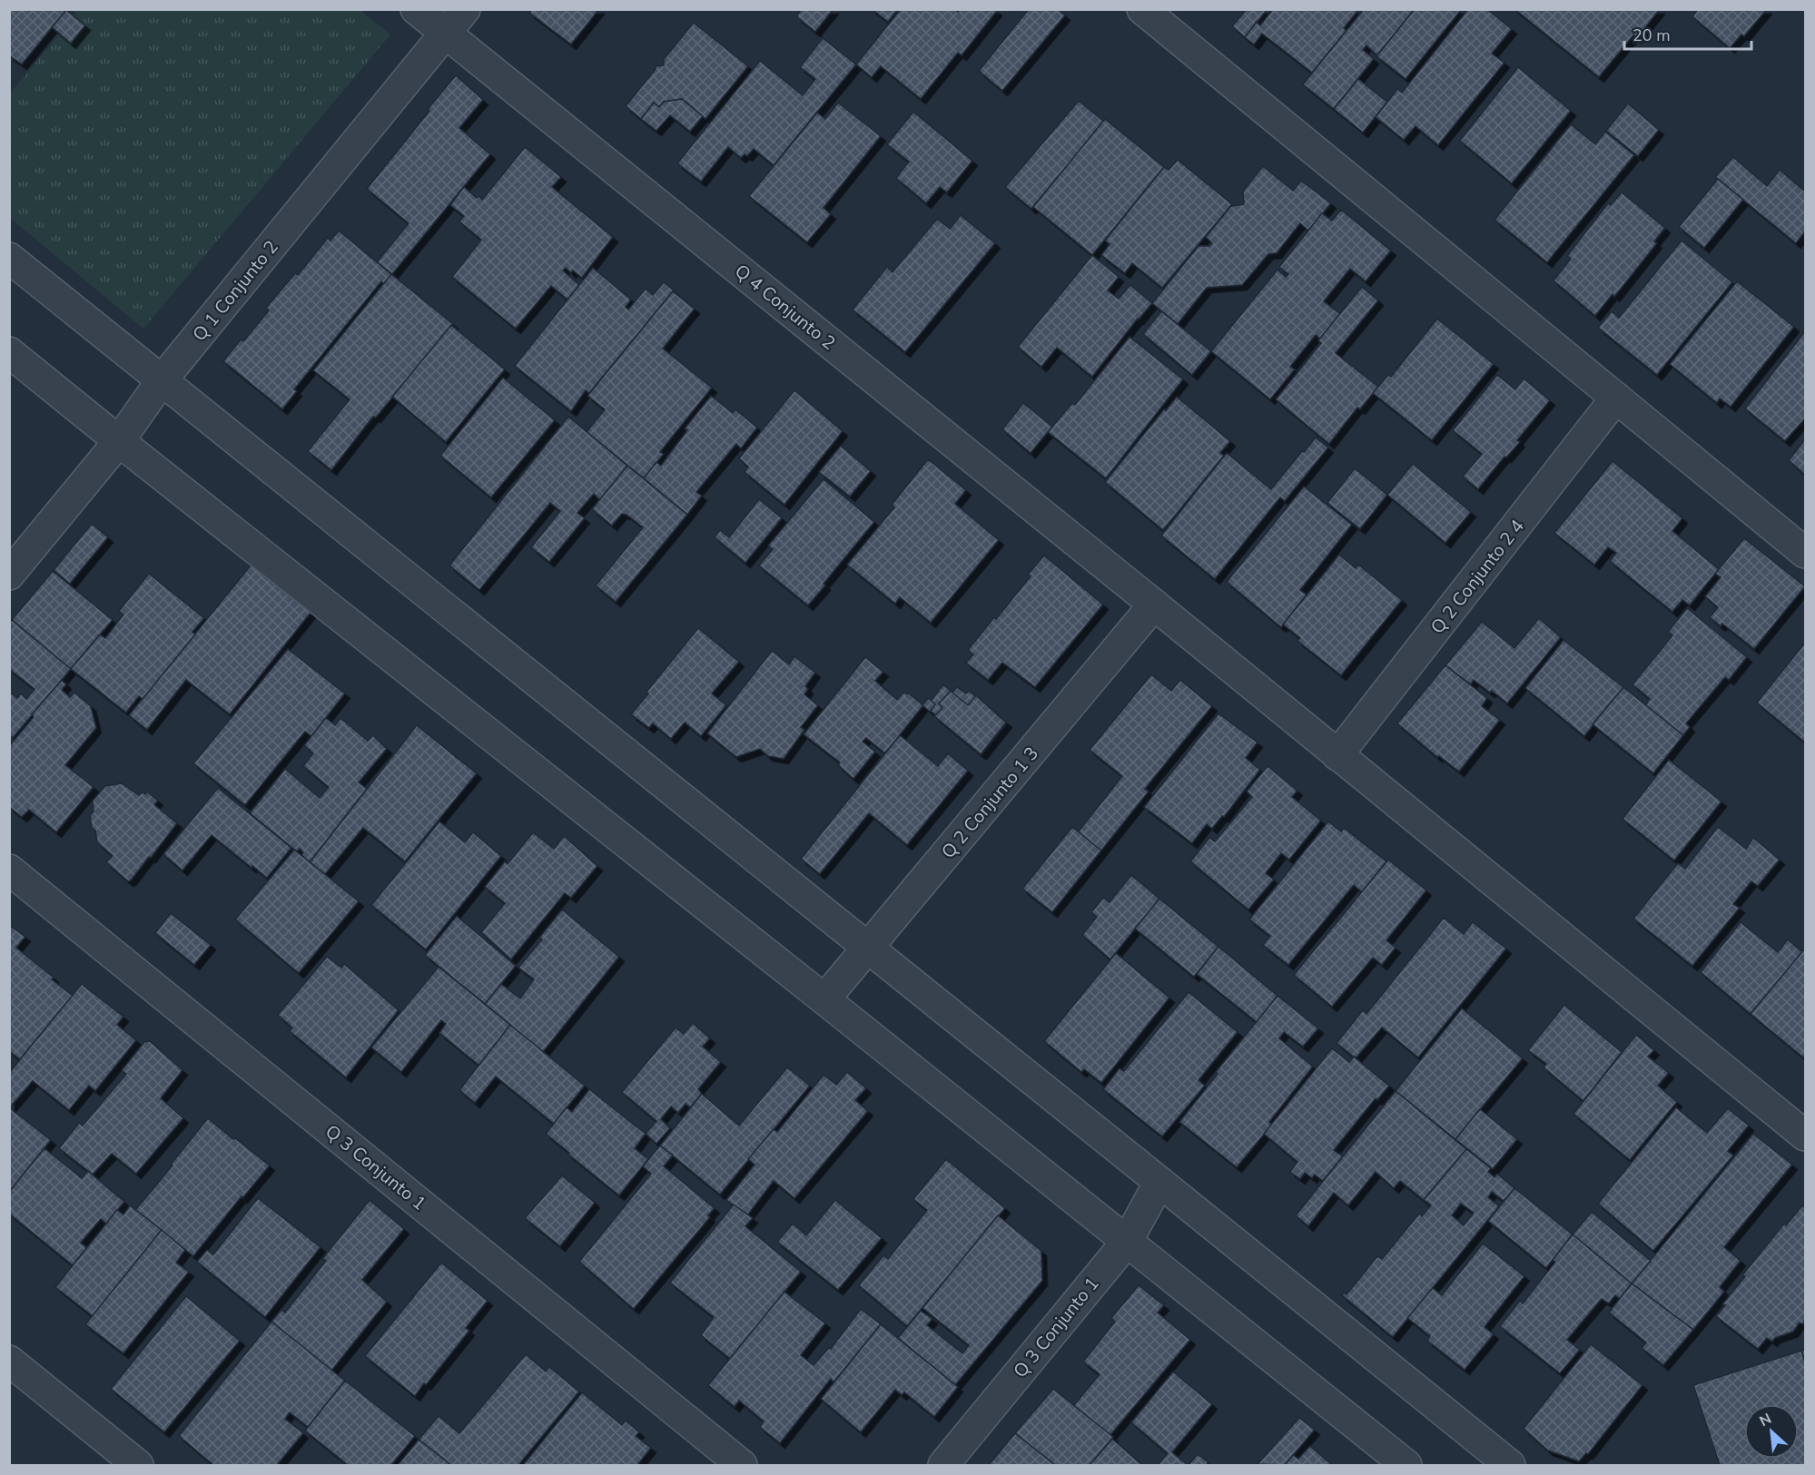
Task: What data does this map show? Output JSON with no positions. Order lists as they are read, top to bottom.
{
  "streets": {
    "street": [
      "Q 1 Conjunto 2",
      "Q 4 Conjunto 2",
      "Q 2 Conjunto 2 4",
      "Q 2 Conjunto 1 3",
      "Q 3 Conjunto 1"
    ]
  },
  "crossings": [
    ["Q 1 Conjunto 2", "Q 4 Conjunto 2"],
    ["Q 4 Conjunto 2", "Q 2 Conjunto 2 4"],
    ["Q 4 Conjunto 2", "Q 2 Conjunto 1 3"]
  ],
  "scale_bar": "20 m",
  "north": "top left"
}
